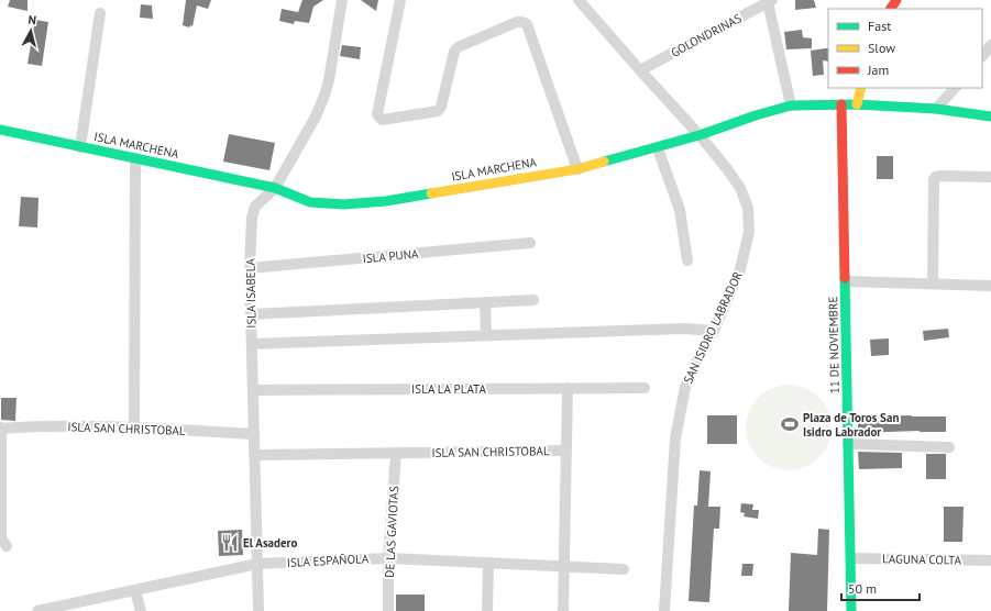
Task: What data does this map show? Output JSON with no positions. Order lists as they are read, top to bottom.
{
  "streets": {
    "street": [
      "GOLONDRINAS",
      "ISLA MARCHENA",
      "ISLA PUNA",
      "ISLA ISABELA",
      "SAN ISIDRO LABRADOR",
      "11 DE NOVIEMBRE",
      "ISLA LA PLATA",
      "ISLA SAN CHRISTOBAL",
      "DE LAS GAVIOTAS",
      "LAGUNA COLTA",
      "ISLA ESPAÑOLA"
    ]
  },
  "crossings": [
    ["GOLONDRINAS", "SAN ISIDRO LABRADOR"],
    ["ISLA MARCHENA", "ISLA ISABELA"],
    ["ISLA MARCHENA", "SAN ISIDRO LABRADOR"],
    ["ISLA MARCHENA", "11 DE NOVIEMBRE"],
    ["ISLA PUNA", "ISLA ISABELA"],
    ["ISLA ISABELA", "ISLA LA PLATA"],
    ["ISLA ISABELA", "ISLA SAN CHRISTOBAL"],
    ["ISLA ISABELA", "ISLA ESPAÑOLA"],
    ["11 DE NOVIEMBRE", "LAGUNA COLTA"],
    ["ISLA SAN CHRISTOBAL", "DE LAS GAVIOTAS"],
    ["ISLA SAN CHRISTOBAL", "ISLA ESPAÑOLA"],
    ["DE LAS GAVIOTAS", "ISLA ESPAÑOLA"]
  ],
  "places": {
    "sports": ["Plaza de Toros San Isidro Labrador"],
    "restaurant": ["El Asadero"]
  },
  "legend": ["Fast", "Slow", "Jam"],
  "scale_bar": "50 m",
  "north": "top"
}
